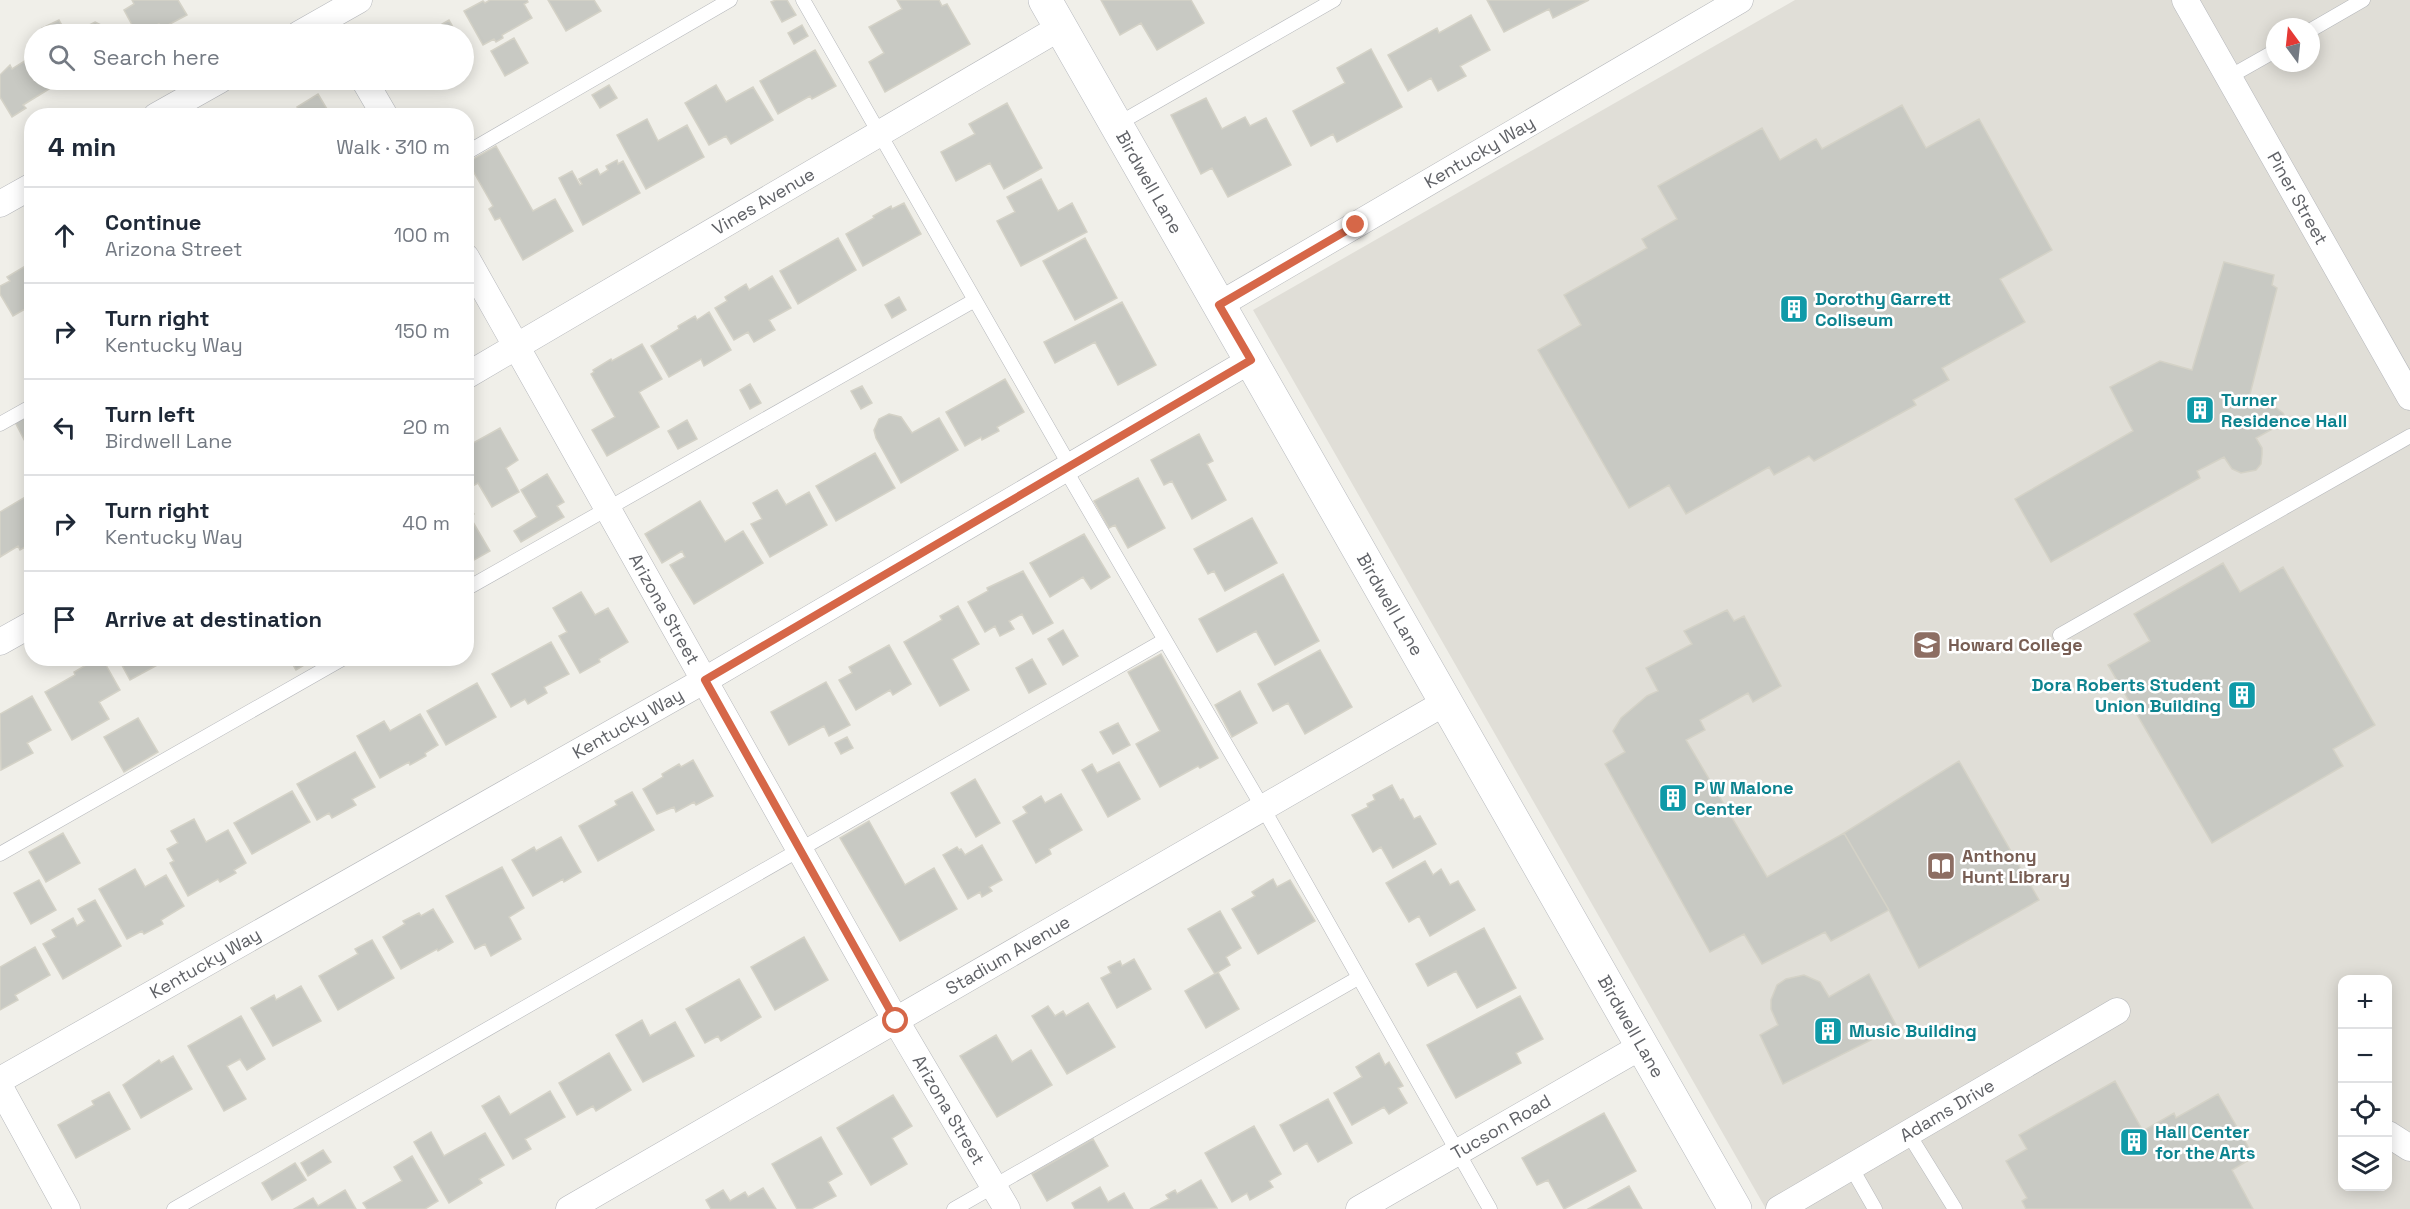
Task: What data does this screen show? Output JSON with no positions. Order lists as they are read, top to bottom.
{
  "streets": {
    "main road": ["Birdwell Lane"],
    "street": [
      "Kentucky Way",
      "Piner Street",
      "Vines Avenue",
      "Arizona Street",
      "Stadium Avenue",
      "Adams Drive",
      "Tucson Road"
    ]
  },
  "crossings": [
    ["Kentucky Way", "Birdwell Lane"],
    ["Kentucky Way", "Arizona Street"],
    ["Birdwell Lane", "Vines Avenue"],
    ["Birdwell Lane", "Stadium Avenue"],
    ["Birdwell Lane", "Tucson Road"],
    ["Vines Avenue", "Arizona Street"],
    ["Arizona Street", "Stadium Avenue"]
  ],
  "places": {
    "building": [
      "Dorothy Garrett Coliseum",
      "Turner Residence Hall",
      "Dora Roberts Student Union Building",
      "P W Malone Center",
      "Music Building",
      "Hall Center for the Arts"
    ],
    "school or university": ["Howard College"],
    "library": ["Anthony Hunt Library"]
  },
  "north": "top",
  "page": {
    "search": "Search here",
    "heading": ["4 min", "Walk · 310 m"],
    "list": [
      ["Continue", "Arizona Street", "100 m"],
      ["Turn right", "Kentucky Way", "150 m"],
      ["Turn left", "Birdwell Lane", "20 m"],
      ["Turn right", "Kentucky Way", "40 m"],
      "Arrive at destination"
    ],
    "map_buttons": ["+", "−"]
  }
}
